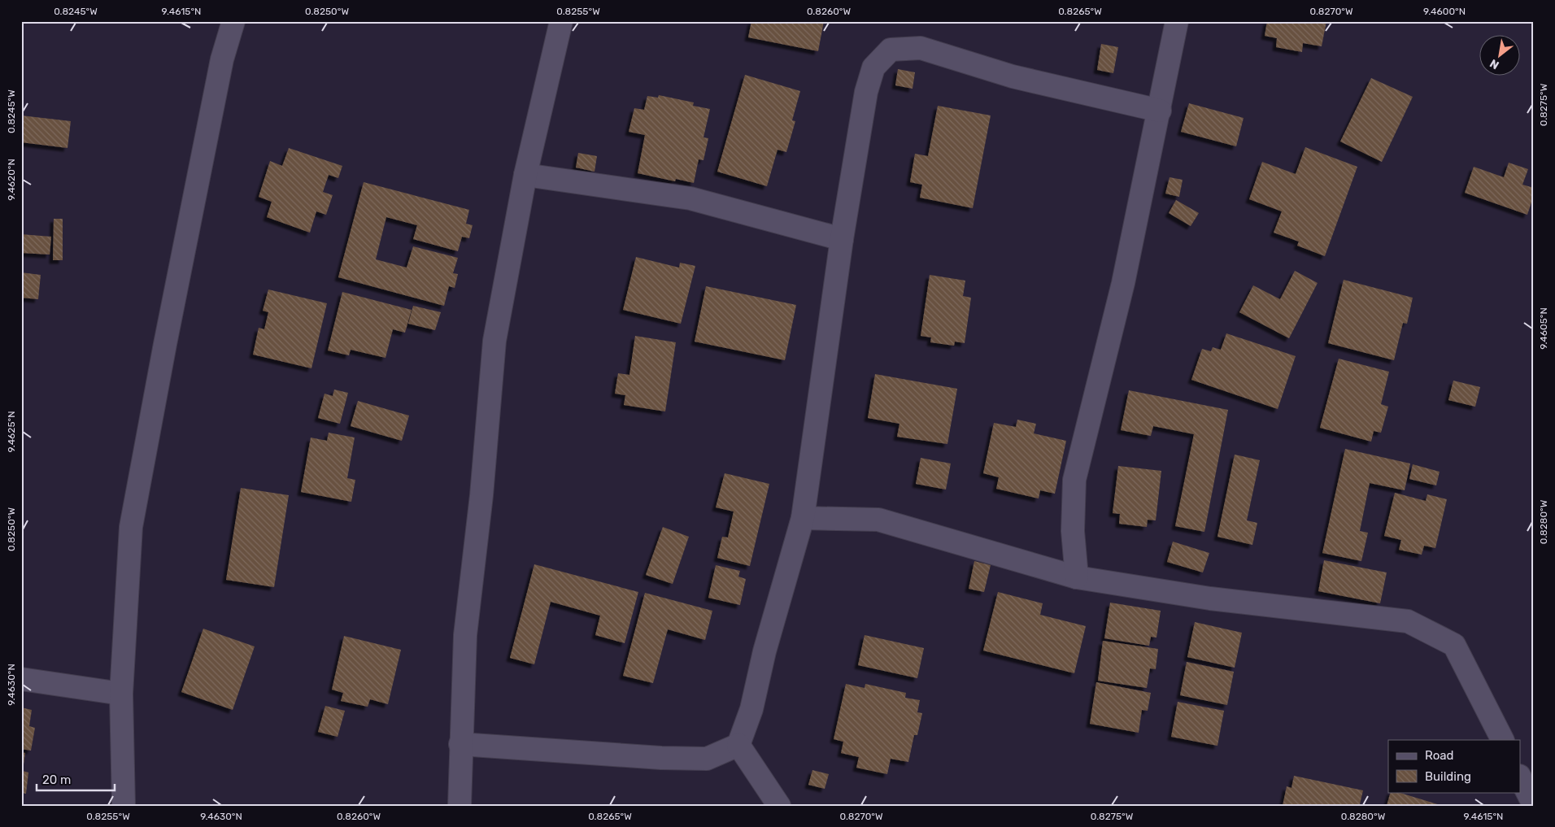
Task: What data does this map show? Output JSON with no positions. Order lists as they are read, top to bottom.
{
  "legend": ["Road", "Building"],
  "scale_bar": "20 m",
  "north": "bottom left",
  "coordinates": [
    "0.8245°W",
    "9.4615°N",
    "0.8250°W",
    "0.8255°W",
    "0.8260°W",
    "0.8265°W",
    "0.8270°W",
    "9.4600°N",
    "0.8275°W",
    "9.4620°N",
    "9.4605°N",
    "9.4625°N",
    "0.8280°W",
    "9.4630°N"
  ]
}
